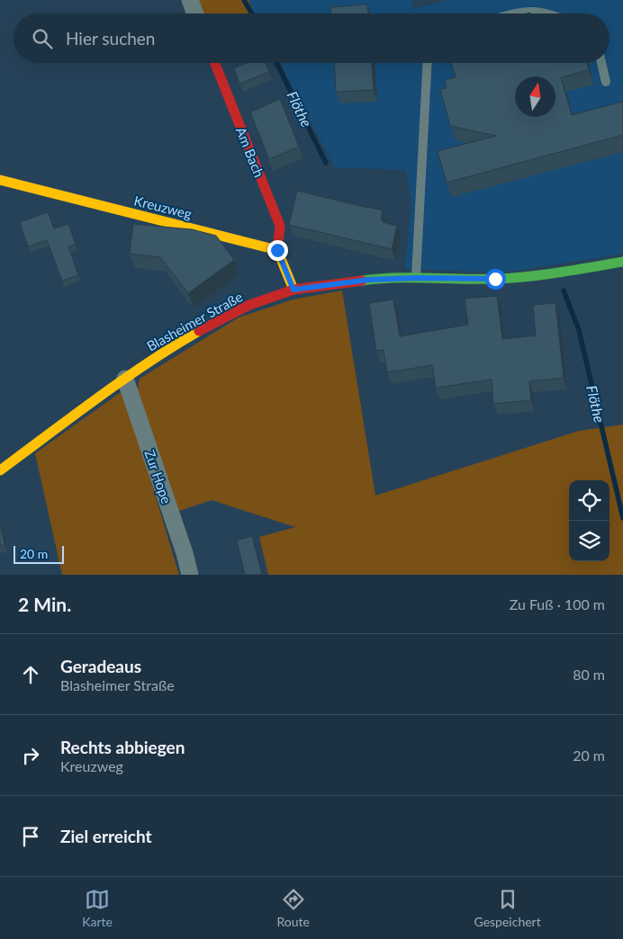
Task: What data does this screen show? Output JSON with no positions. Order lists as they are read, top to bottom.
{
  "streets": {
    "street": [
      "Am Bach",
      "Kreuzweg",
      "Blasheimer Straße",
      "Zur Hope"
    ]
  },
  "crossings": [
    ["Am Bach", "Kreuzweg"],
    ["Blasheimer Straße", "Zur Hope"]
  ],
  "water": ["Flöthe"],
  "scale_bar": "20 m",
  "north": "top",
  "page": {
    "search": "Hier suchen",
    "scale": "20 m",
    "heading": ["2 Min.", "Zu Fuß · 100 m"],
    "list": [
      ["Geradeaus", "Blasheimer Straße", "80 m"],
      ["Rechts abbiegen", "Kreuzweg", "20 m"],
      "Ziel erreicht"
    ],
    "nav": ["Karte", "Route", "Gespeichert"]
  }
}
